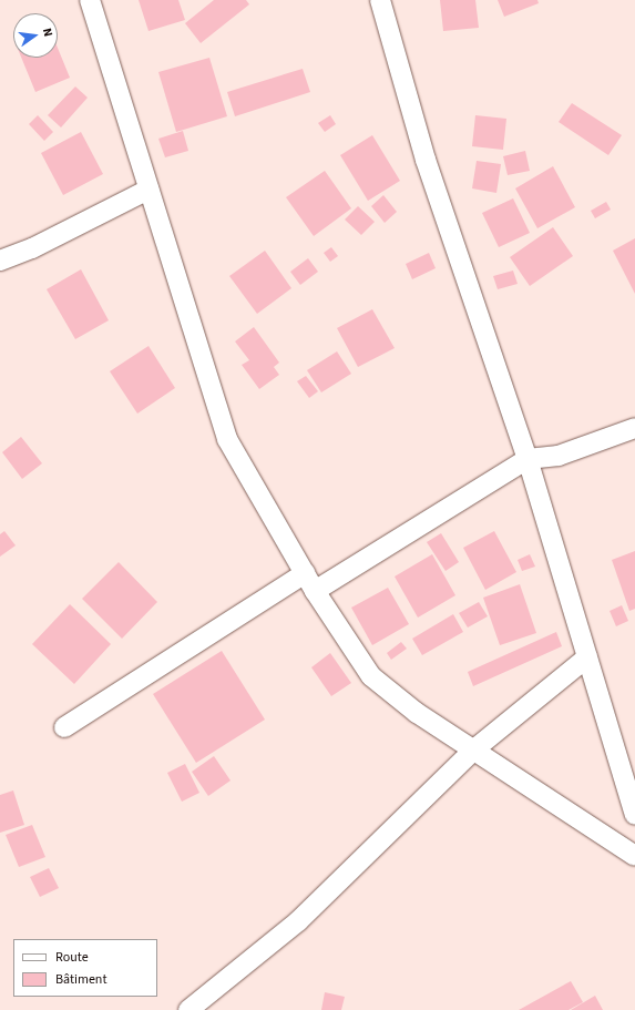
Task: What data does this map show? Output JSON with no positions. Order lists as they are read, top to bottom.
{
  "legend": ["Route", "Bâtiment"],
  "north": "right"
}
